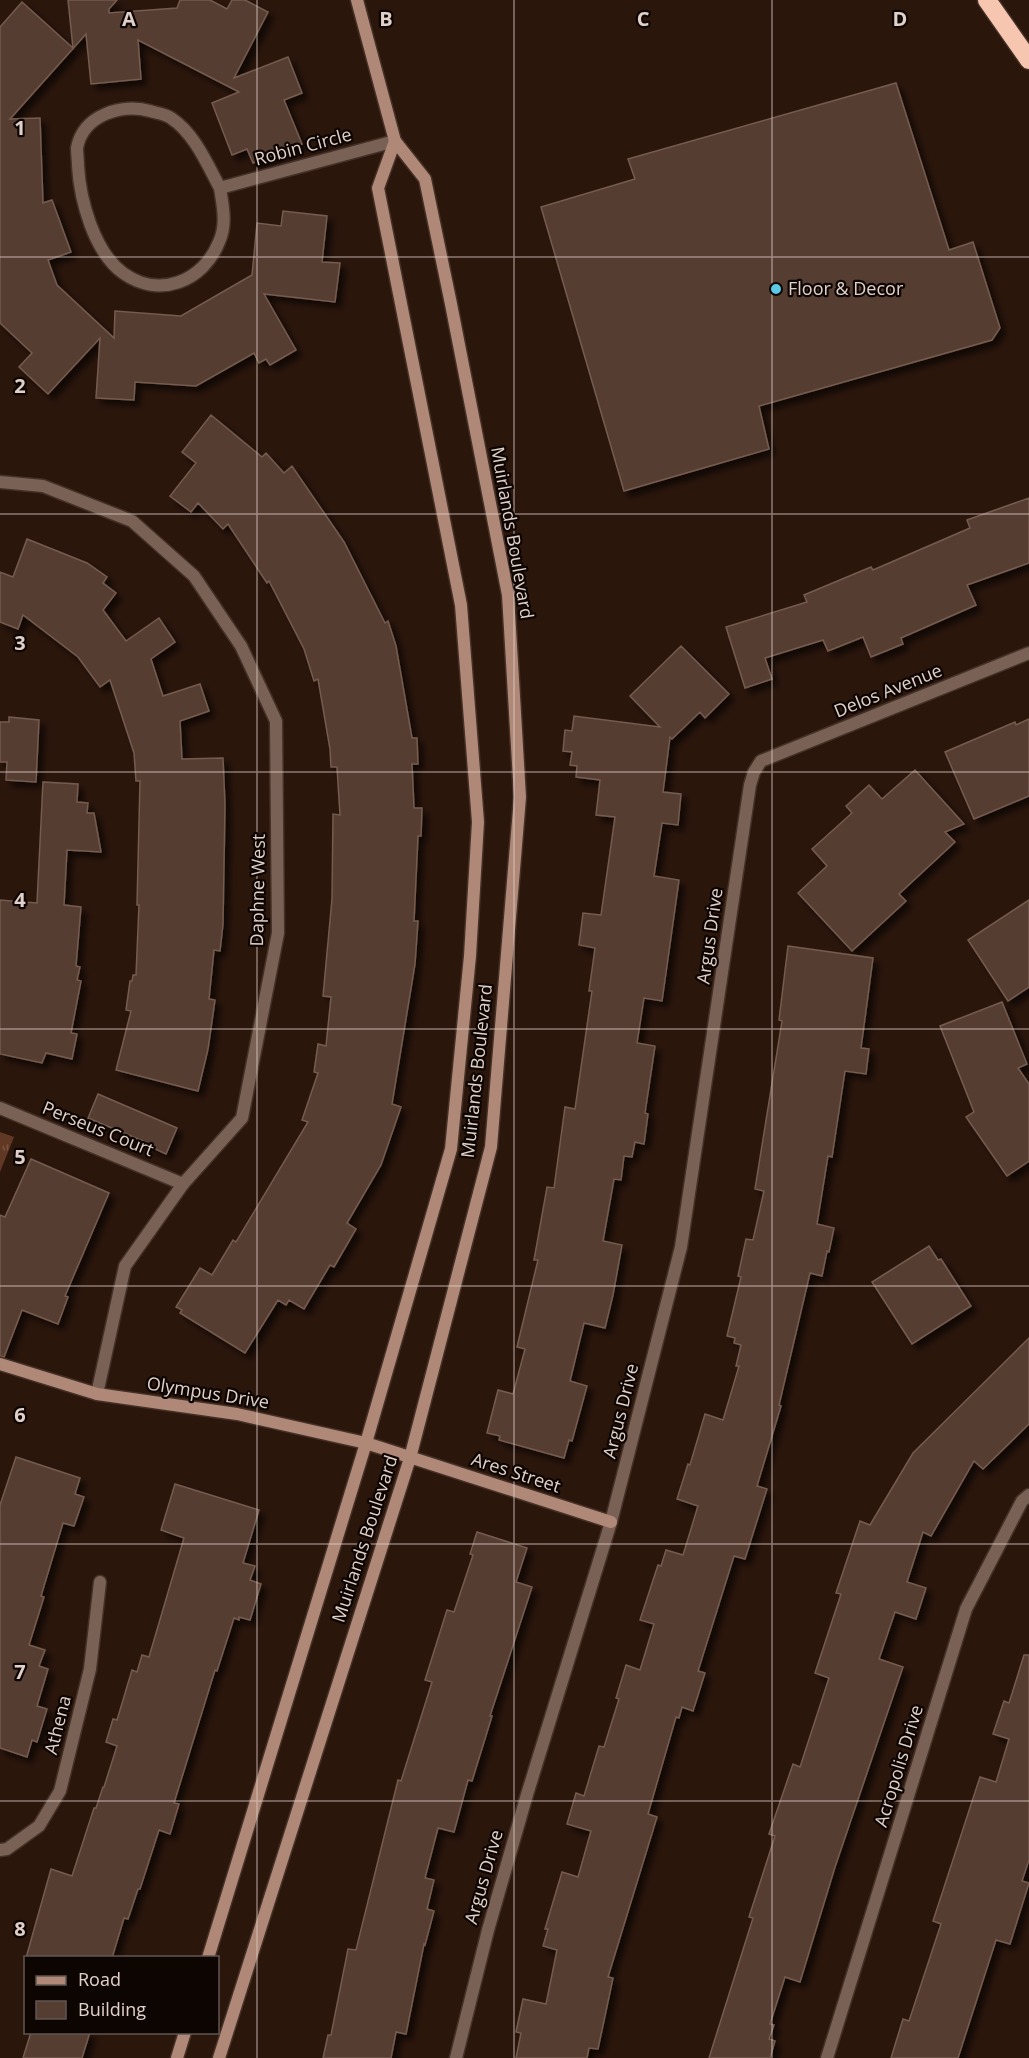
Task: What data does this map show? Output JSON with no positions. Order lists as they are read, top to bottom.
{
  "streets": {
    "main road": ["Muirlands Boulevard", "Olympus Drive", "Ares Street"],
    "street": [
      "Robin Circle",
      "Delos Avenue",
      "Daphne West",
      "Argus Drive",
      "Perseus Court",
      "Athena",
      "Acropolis Drive"
    ]
  },
  "crossings": [
    ["Robin Circle", "Muirlands Boulevard"],
    ["Muirlands Boulevard", "Olympus Drive"],
    ["Muirlands Boulevard", "Ares Street"],
    ["Delos Avenue", "Argus Drive"],
    ["Daphne West", "Perseus Court"],
    ["Daphne West", "Olympus Drive"],
    ["Argus Drive", "Ares Street"],
    ["Olympus Drive", "Ares Street"]
  ],
  "places": ["Floor & Decor"],
  "legend": ["Road", "Building"],
  "grid": {
    "columns": [
      "A",
      "B",
      "C",
      "D"
    ],
    "rows": [
      "1",
      "2",
      "3",
      "4",
      "5",
      "6",
      "7",
      "8"
    ]
  }
}
